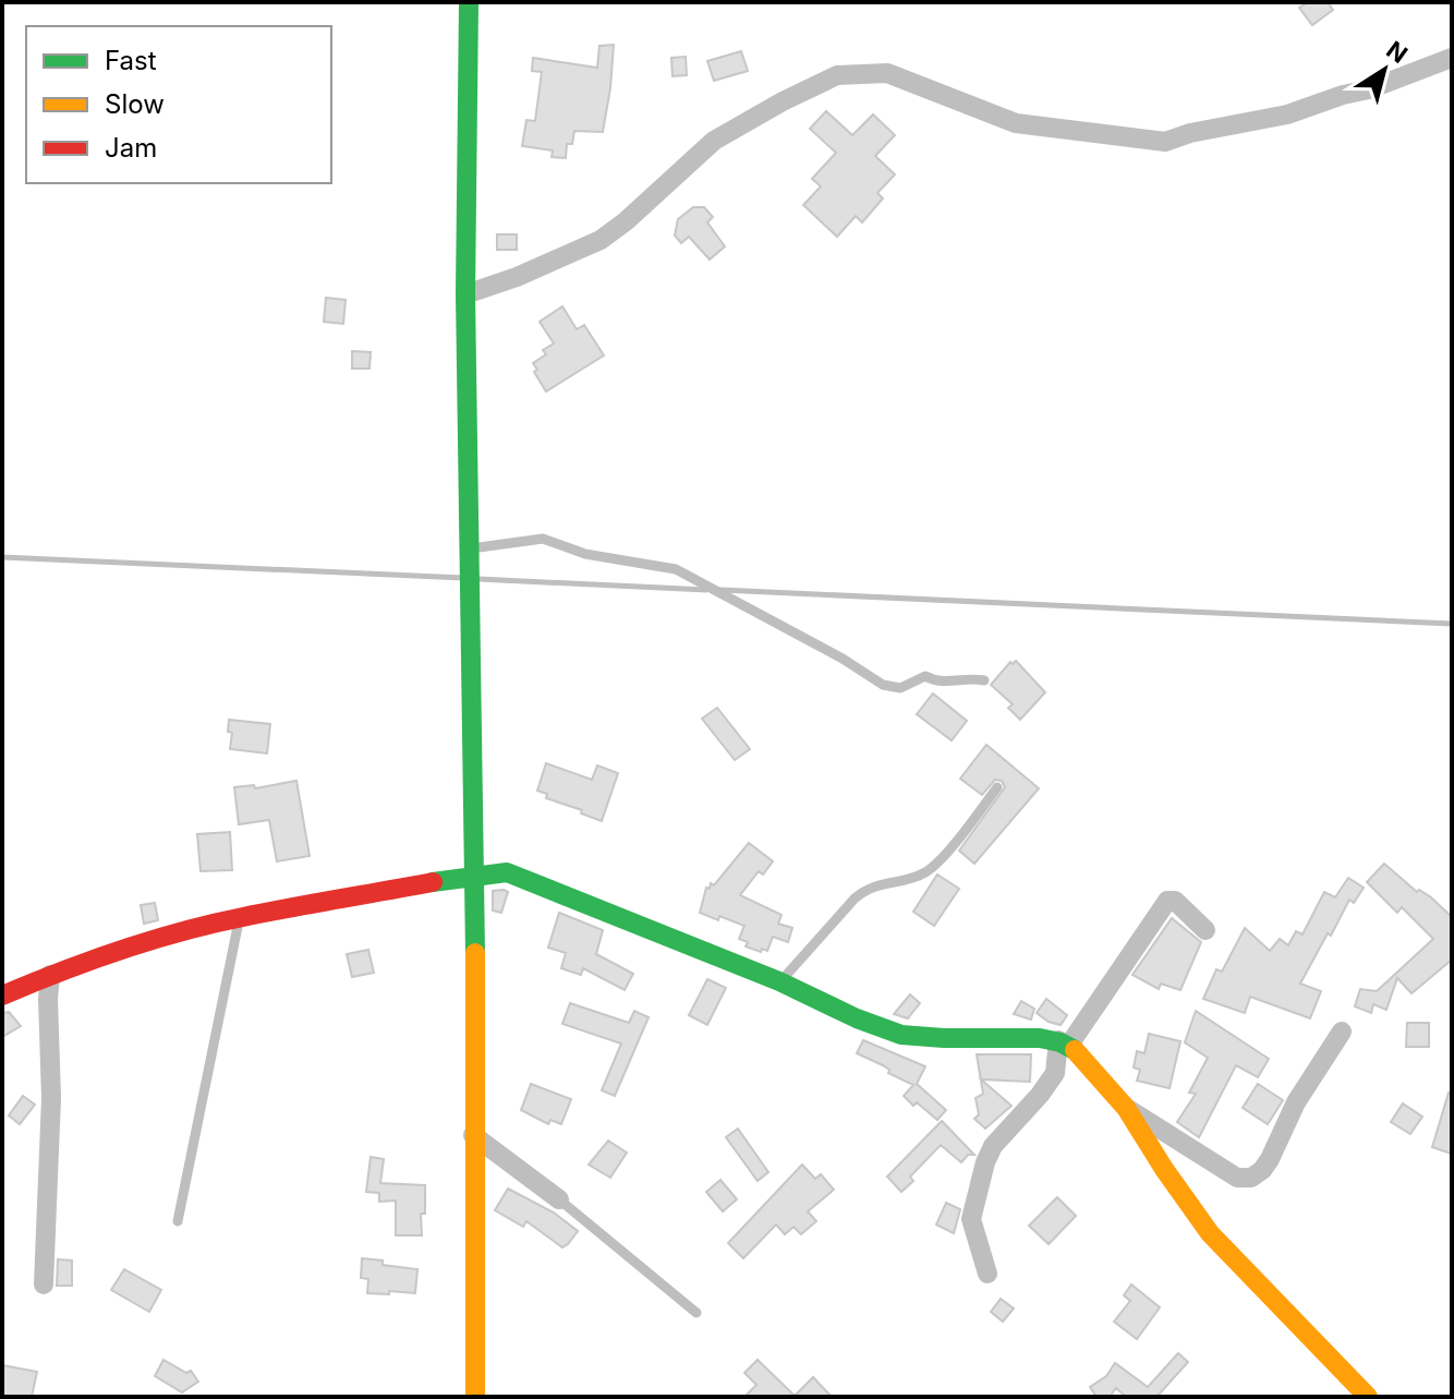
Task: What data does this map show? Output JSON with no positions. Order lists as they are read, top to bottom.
{
  "legend": ["Fast", "Slow", "Jam"],
  "north": "top right"
}
